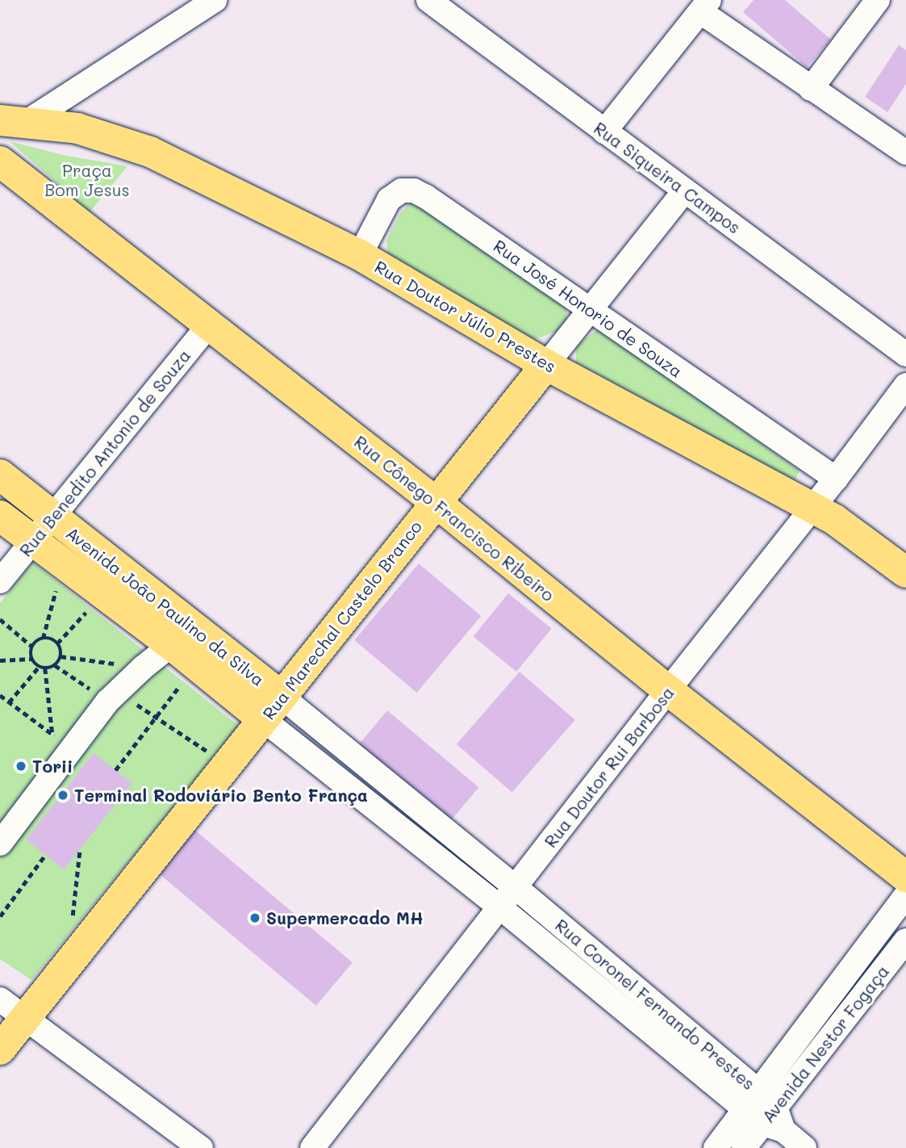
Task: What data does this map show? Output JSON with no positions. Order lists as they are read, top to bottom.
{
  "streets": {
    "main road": [
      "Rua Doutor Júlio Prestes",
      "Rua Cônego Francisco Ribeiro",
      "Avenida João Paulino da Silva",
      "Rua Marechal Castelo Branco"
    ],
    "street": [
      "Rua Siqueira Campos",
      "Rua José Honorio de Souza",
      "Rua Benedito Antonio de Souza",
      "Rua Doutor Rui Barbosa",
      "Rua Coronel Fernando Prestes",
      "Avenida Nestor Fogaça"
    ]
  },
  "crossings": [
    ["Rua Siqueira Campos", "Rua Marechal Castelo Branco"],
    ["Rua José Honorio de Souza", "Rua Doutor Júlio Prestes"],
    ["Rua José Honorio de Souza", "Rua Marechal Castelo Branco"],
    ["Rua José Honorio de Souza", "Rua Doutor Rui Barbosa"],
    ["Rua Doutor Júlio Prestes", "Rua Marechal Castelo Branco"],
    ["Rua Doutor Júlio Prestes", "Rua Doutor Rui Barbosa"],
    ["Rua Benedito Antonio de Souza", "Rua Cônego Francisco Ribeiro"],
    ["Rua Benedito Antonio de Souza", "Avenida João Paulino da Silva"],
    ["Rua Cônego Francisco Ribeiro", "Rua Marechal Castelo Branco"],
    ["Rua Cônego Francisco Ribeiro", "Rua Doutor Rui Barbosa"],
    ["Avenida João Paulino da Silva", "Rua Marechal Castelo Branco"],
    ["Avenida João Paulino da Silva", "Rua Doutor Rui Barbosa"],
    ["Avenida João Paulino da Silva", "Rua Coronel Fernando Prestes"],
    ["Rua Doutor Rui Barbosa", "Rua Coronel Fernando Prestes"],
    ["Rua Coronel Fernando Prestes", "Avenida Nestor Fogaça"]
  ],
  "parks": ["Praça Bom Jesus"],
  "places": ["Torii", "Terminal Rodoviário Bento França", "Supermercado MH"]
}
